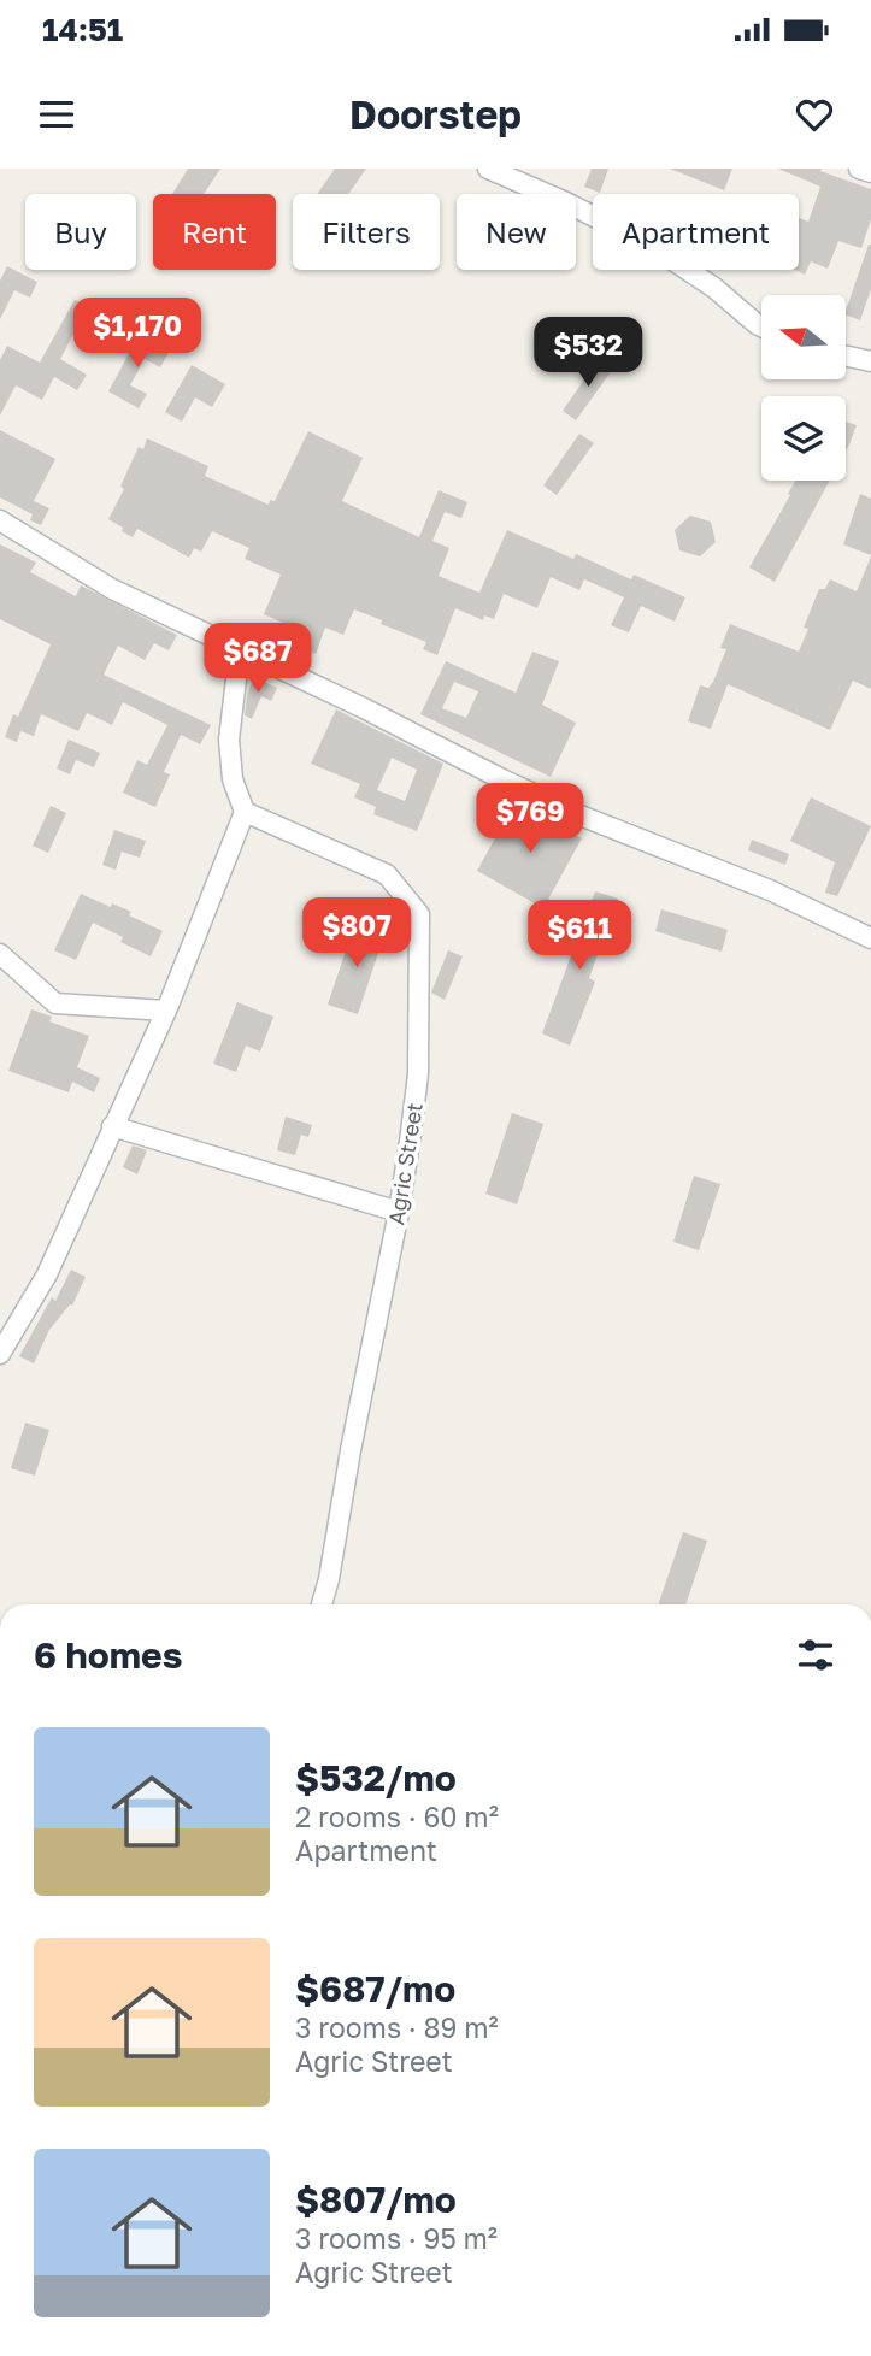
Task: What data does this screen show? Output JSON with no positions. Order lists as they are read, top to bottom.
{
  "streets": {
    "street": ["Agric Street"]
  },
  "north": "left",
  "page": {
    "status": "14:51",
    "header": "Doorstep",
    "chip": [
      "Buy",
      "Rent",
      "Filters",
      "New",
      "Apartment"
    ],
    "price": [
      "$1,170",
      "$532",
      "$687",
      "$769",
      "$807",
      "$611"
    ],
    "heading": "6 homes",
    "list": [
      {
        "name": "$532/mo",
        "note": "2 rooms · 60 m² · Apartment"
      },
      {
        "name": "$687/mo",
        "note": "3 rooms · 89 m² · Agric Street"
      },
      {
        "name": "$807/mo",
        "note": "3 rooms · 95 m² · Agric Street"
      }
    ]
  }
}
